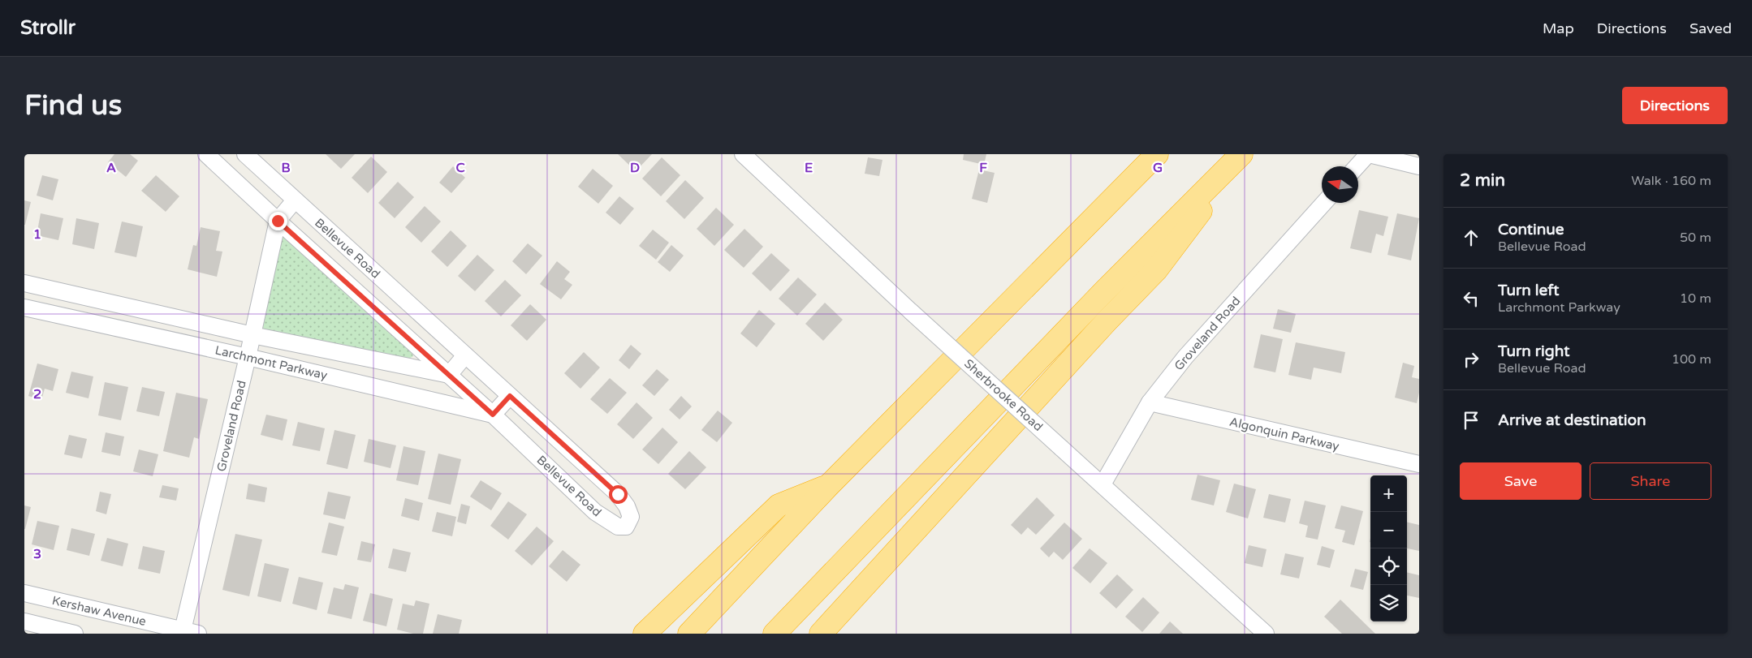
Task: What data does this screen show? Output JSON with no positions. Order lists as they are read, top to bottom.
{
  "streets": {
    "street": [
      "Bellevue Road",
      "Groveland Road",
      "Larchmont Parkway",
      "Sherbrooke Road",
      "Algonquin Parkway",
      "Kershaw Avenue"
    ]
  },
  "crossings": [
    ["Bellevue Road", "Groveland Road"],
    ["Bellevue Road", "Larchmont Parkway"],
    ["Groveland Road", "Larchmont Parkway"],
    ["Groveland Road", "Sherbrooke Road"],
    ["Groveland Road", "Algonquin Parkway"],
    ["Groveland Road", "Kershaw Avenue"]
  ],
  "north": "left",
  "page": {
    "header": "Strollr",
    "nav": ["Map", "Directions", "Saved"],
    "buttons": [
      "Directions",
      ["Save", "Share"]
    ],
    "title": "Find us",
    "heading": ["2 min", "Walk · 160 m"],
    "list": [
      ["Continue", "Bellevue Road", "50 m"],
      ["Turn left", "Larchmont Parkway", "10 m"],
      ["Turn right", "Bellevue Road", "100 m"],
      "Arrive at destination"
    ],
    "map_buttons": ["+", "−"]
  },
  "grid": {
    "columns": [
      "A",
      "B",
      "C",
      "D",
      "E",
      "F",
      "G"
    ],
    "rows": ["1", "2", "3"]
  }
}
